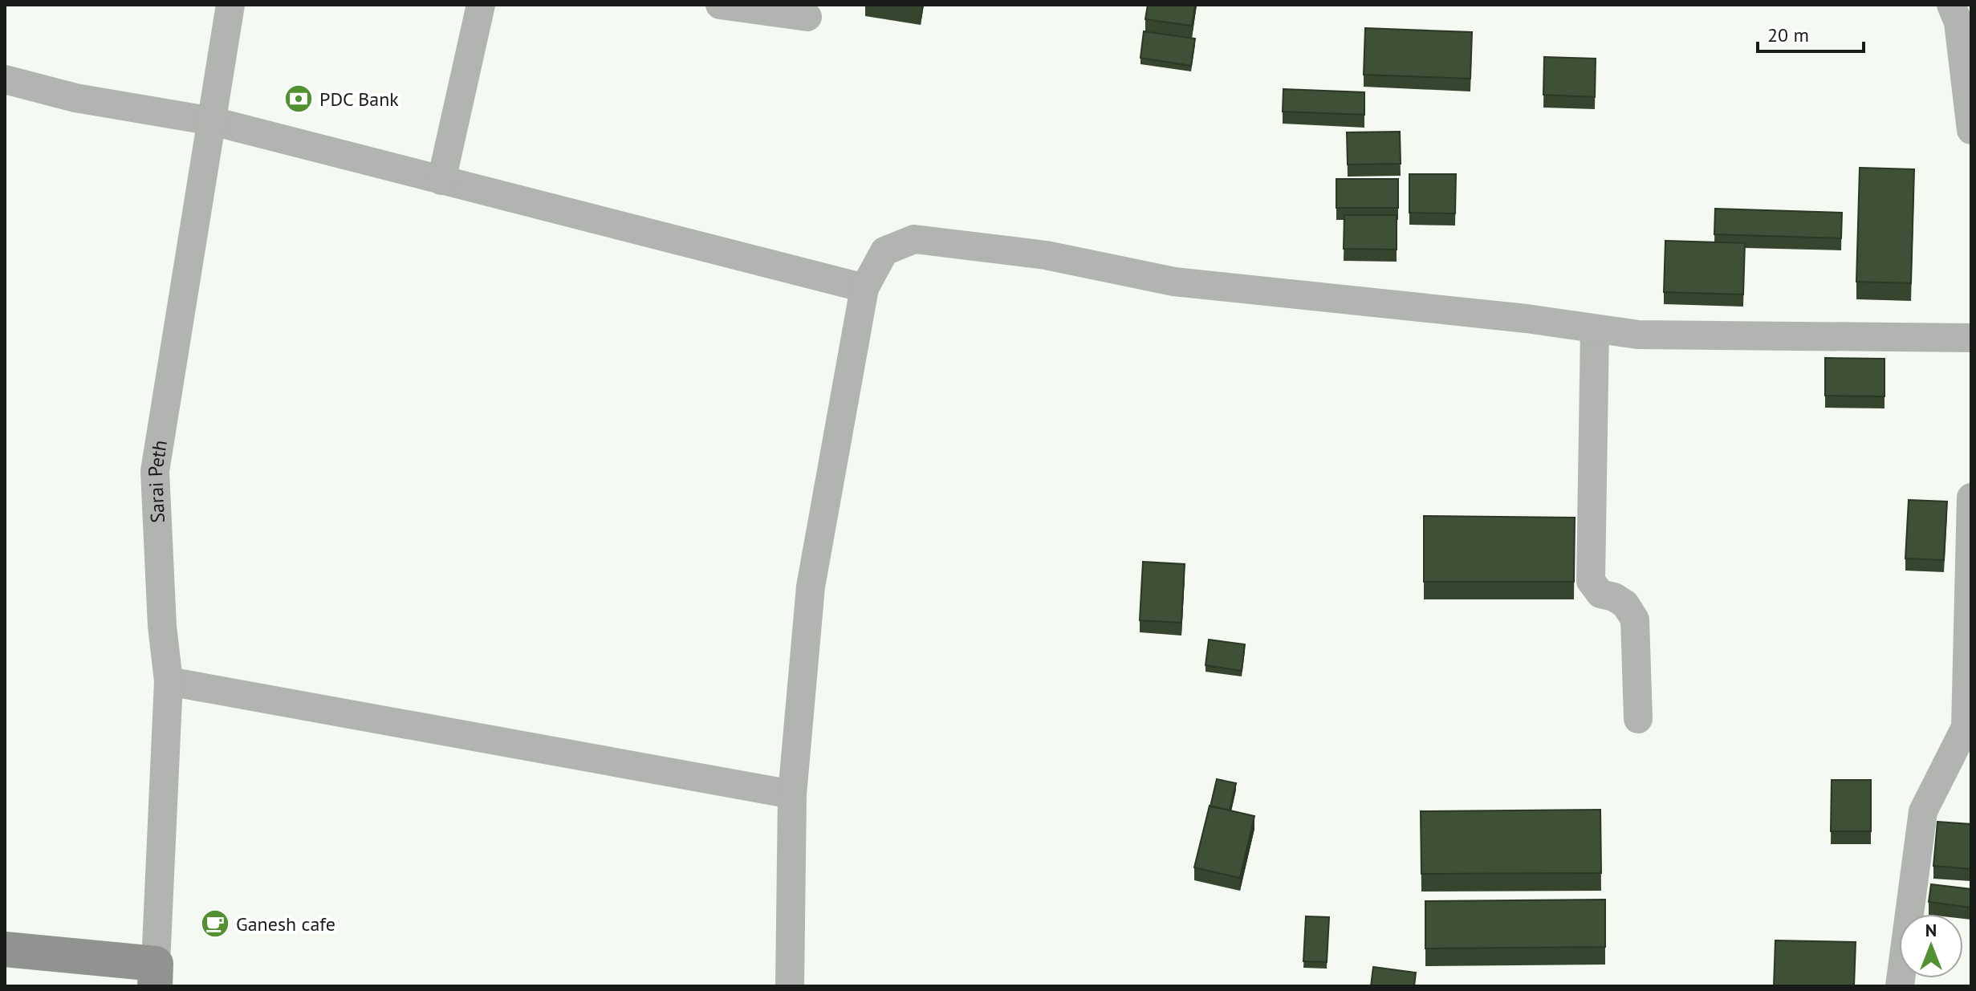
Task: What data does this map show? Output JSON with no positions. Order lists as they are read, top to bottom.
{
  "streets": {
    "street": ["Sarai Peth"]
  },
  "places": {
    "bank": ["PDC Bank"],
    "cafe": ["Ganesh cafe"]
  },
  "scale_bar": "20 m",
  "north": "top"
}
